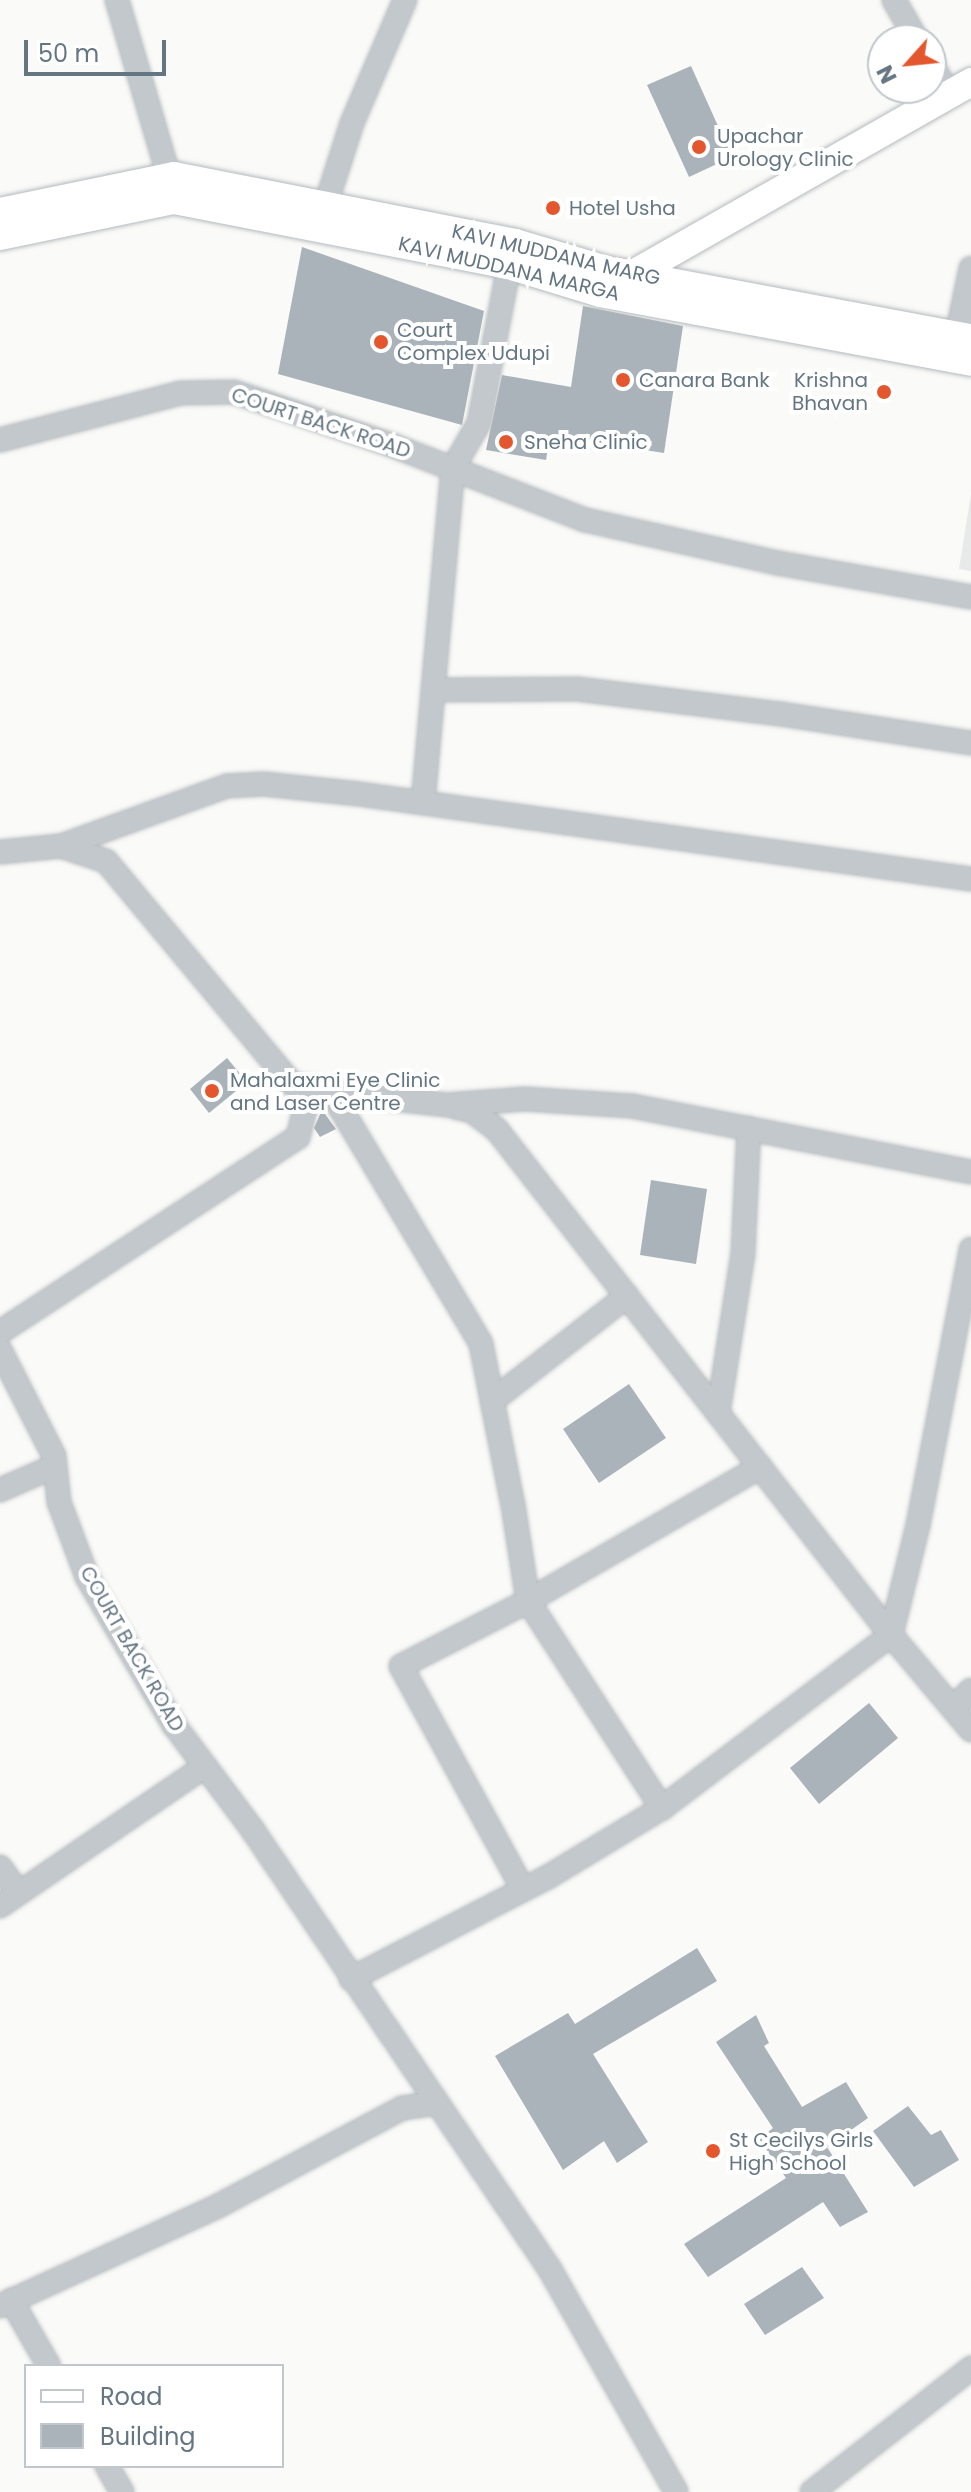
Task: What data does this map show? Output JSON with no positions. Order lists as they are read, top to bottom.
{
  "streets": {
    "main road": ["KAVI MUDDANA MARG", "KAVI MUDDANA MARGA"],
    "street": ["COURT BACK ROAD"]
  },
  "places": [
    "Upachar Urology Clinic",
    "Hotel Usha",
    "Court Complex Udupi",
    "Canara Bank",
    "Krishna Bhavan",
    "Sneha Clinic",
    "Mahalaxmi Eye Clinic and Laser Centre",
    "St Cecilys Girls High School"
  ],
  "legend": ["Road", "Building"],
  "scale_bar": "50 m",
  "north": "bottom left"
}
